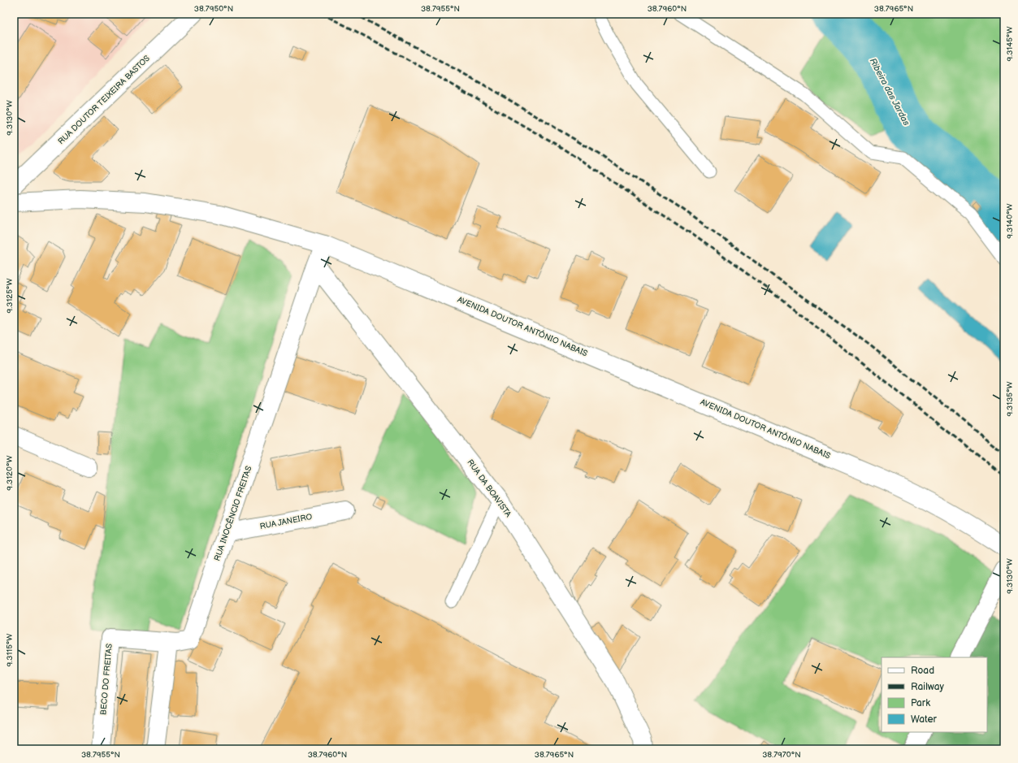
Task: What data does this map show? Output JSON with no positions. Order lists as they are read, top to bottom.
{
  "streets": {
    "street": [
      "RUA DOUTOR TEIXEIRA BASTOS",
      "AVENIDA DOUTOR ANTÓNIO NABAIS",
      "RUA DA BOAVISTA",
      "RUA INOCÊNCIO FREITAS",
      "RUA JANEIRO",
      "BECO DO FREITAS"
    ]
  },
  "crossings": [
    ["RUA DA BOAVISTA", "RUA INOCÊNCIO FREITAS"],
    ["RUA INOCÊNCIO FREITAS", "RUA JANEIRO"],
    ["RUA INOCÊNCIO FREITAS", "BECO DO FREITAS"]
  ],
  "water": ["Ribeira das Jardas"],
  "legend": [
    "Road",
    "Railway",
    "Park",
    "Water"
  ],
  "coordinates": [
    "38.7950°N",
    "38.7955°N",
    "38.7960°N",
    "38.7965°N",
    "9.3145°W",
    "9.3130°W",
    "9.3140°W",
    "9.3125°W",
    "9.3135°W",
    "9.3120°W",
    "9.3115°W",
    "38.7970°N"
  ]
}
